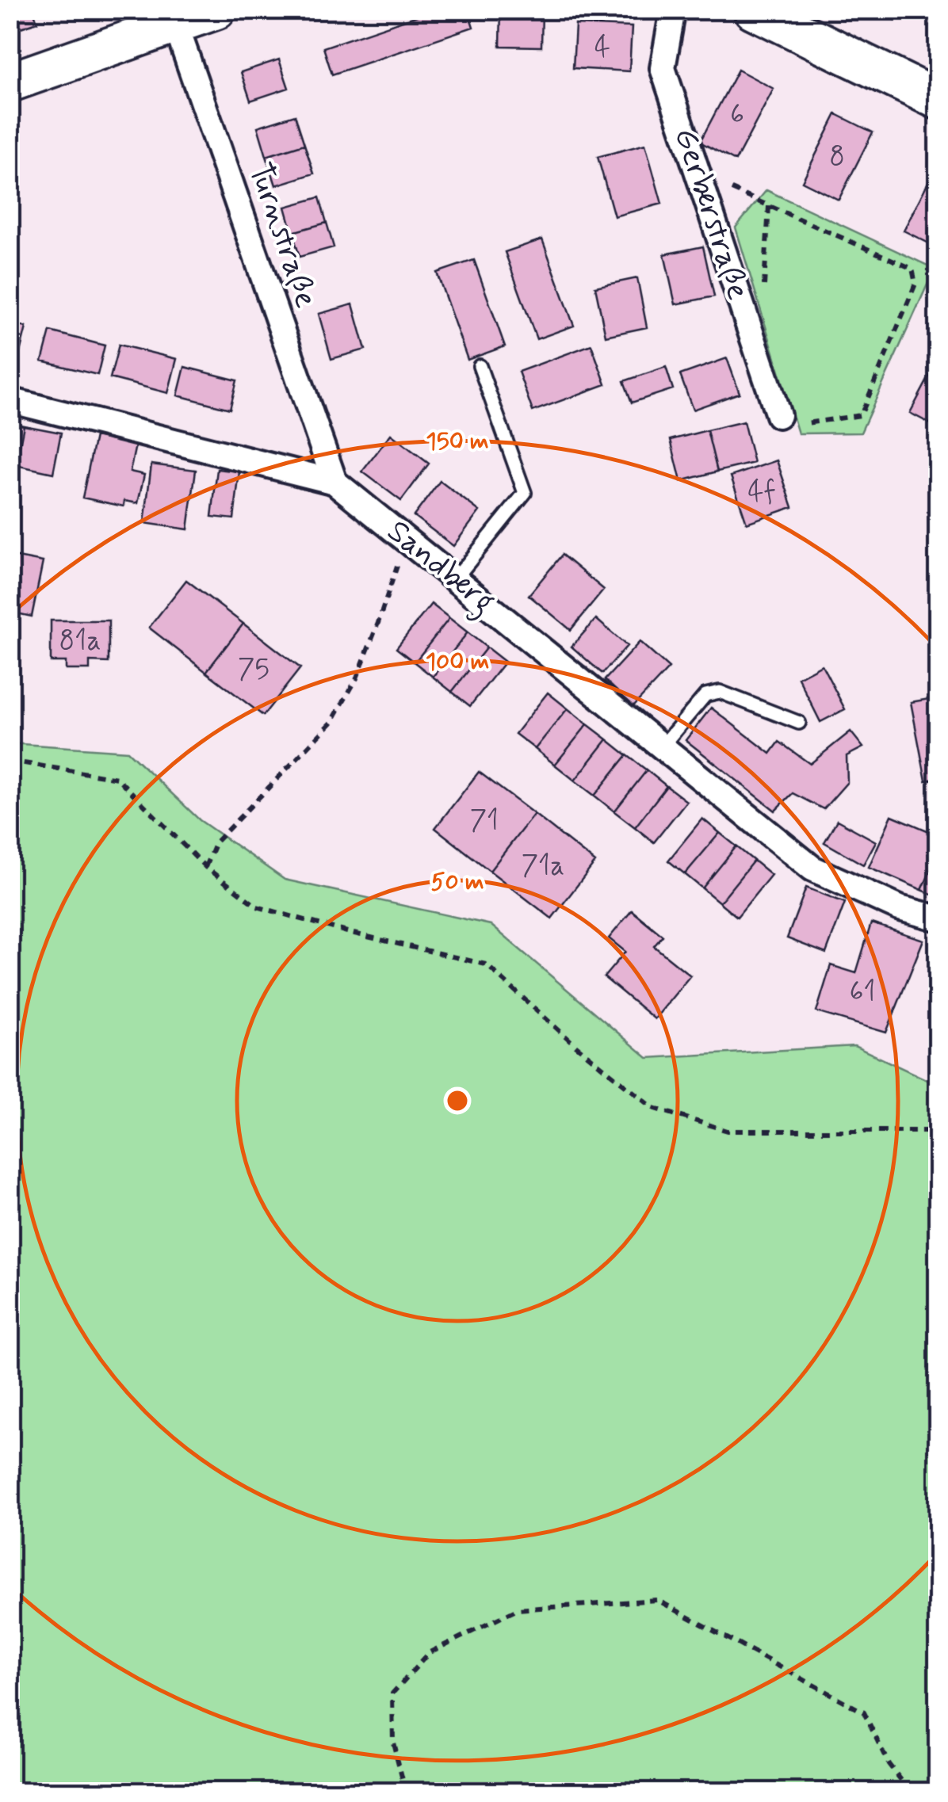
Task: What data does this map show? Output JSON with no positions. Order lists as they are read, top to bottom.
{
  "streets": {
    "street": ["Gerberstraße", "Turnstraße", "Sandberg"]
  },
  "crossings": [
    ["Turnstraße", "Sandberg"]
  ],
  "house_numbers": [
    "4",
    "6",
    "8",
    "4f",
    "81a",
    "75",
    "71",
    "71a",
    "61"
  ],
  "rings": ["150 m", "100 m", "50 m"]
}
